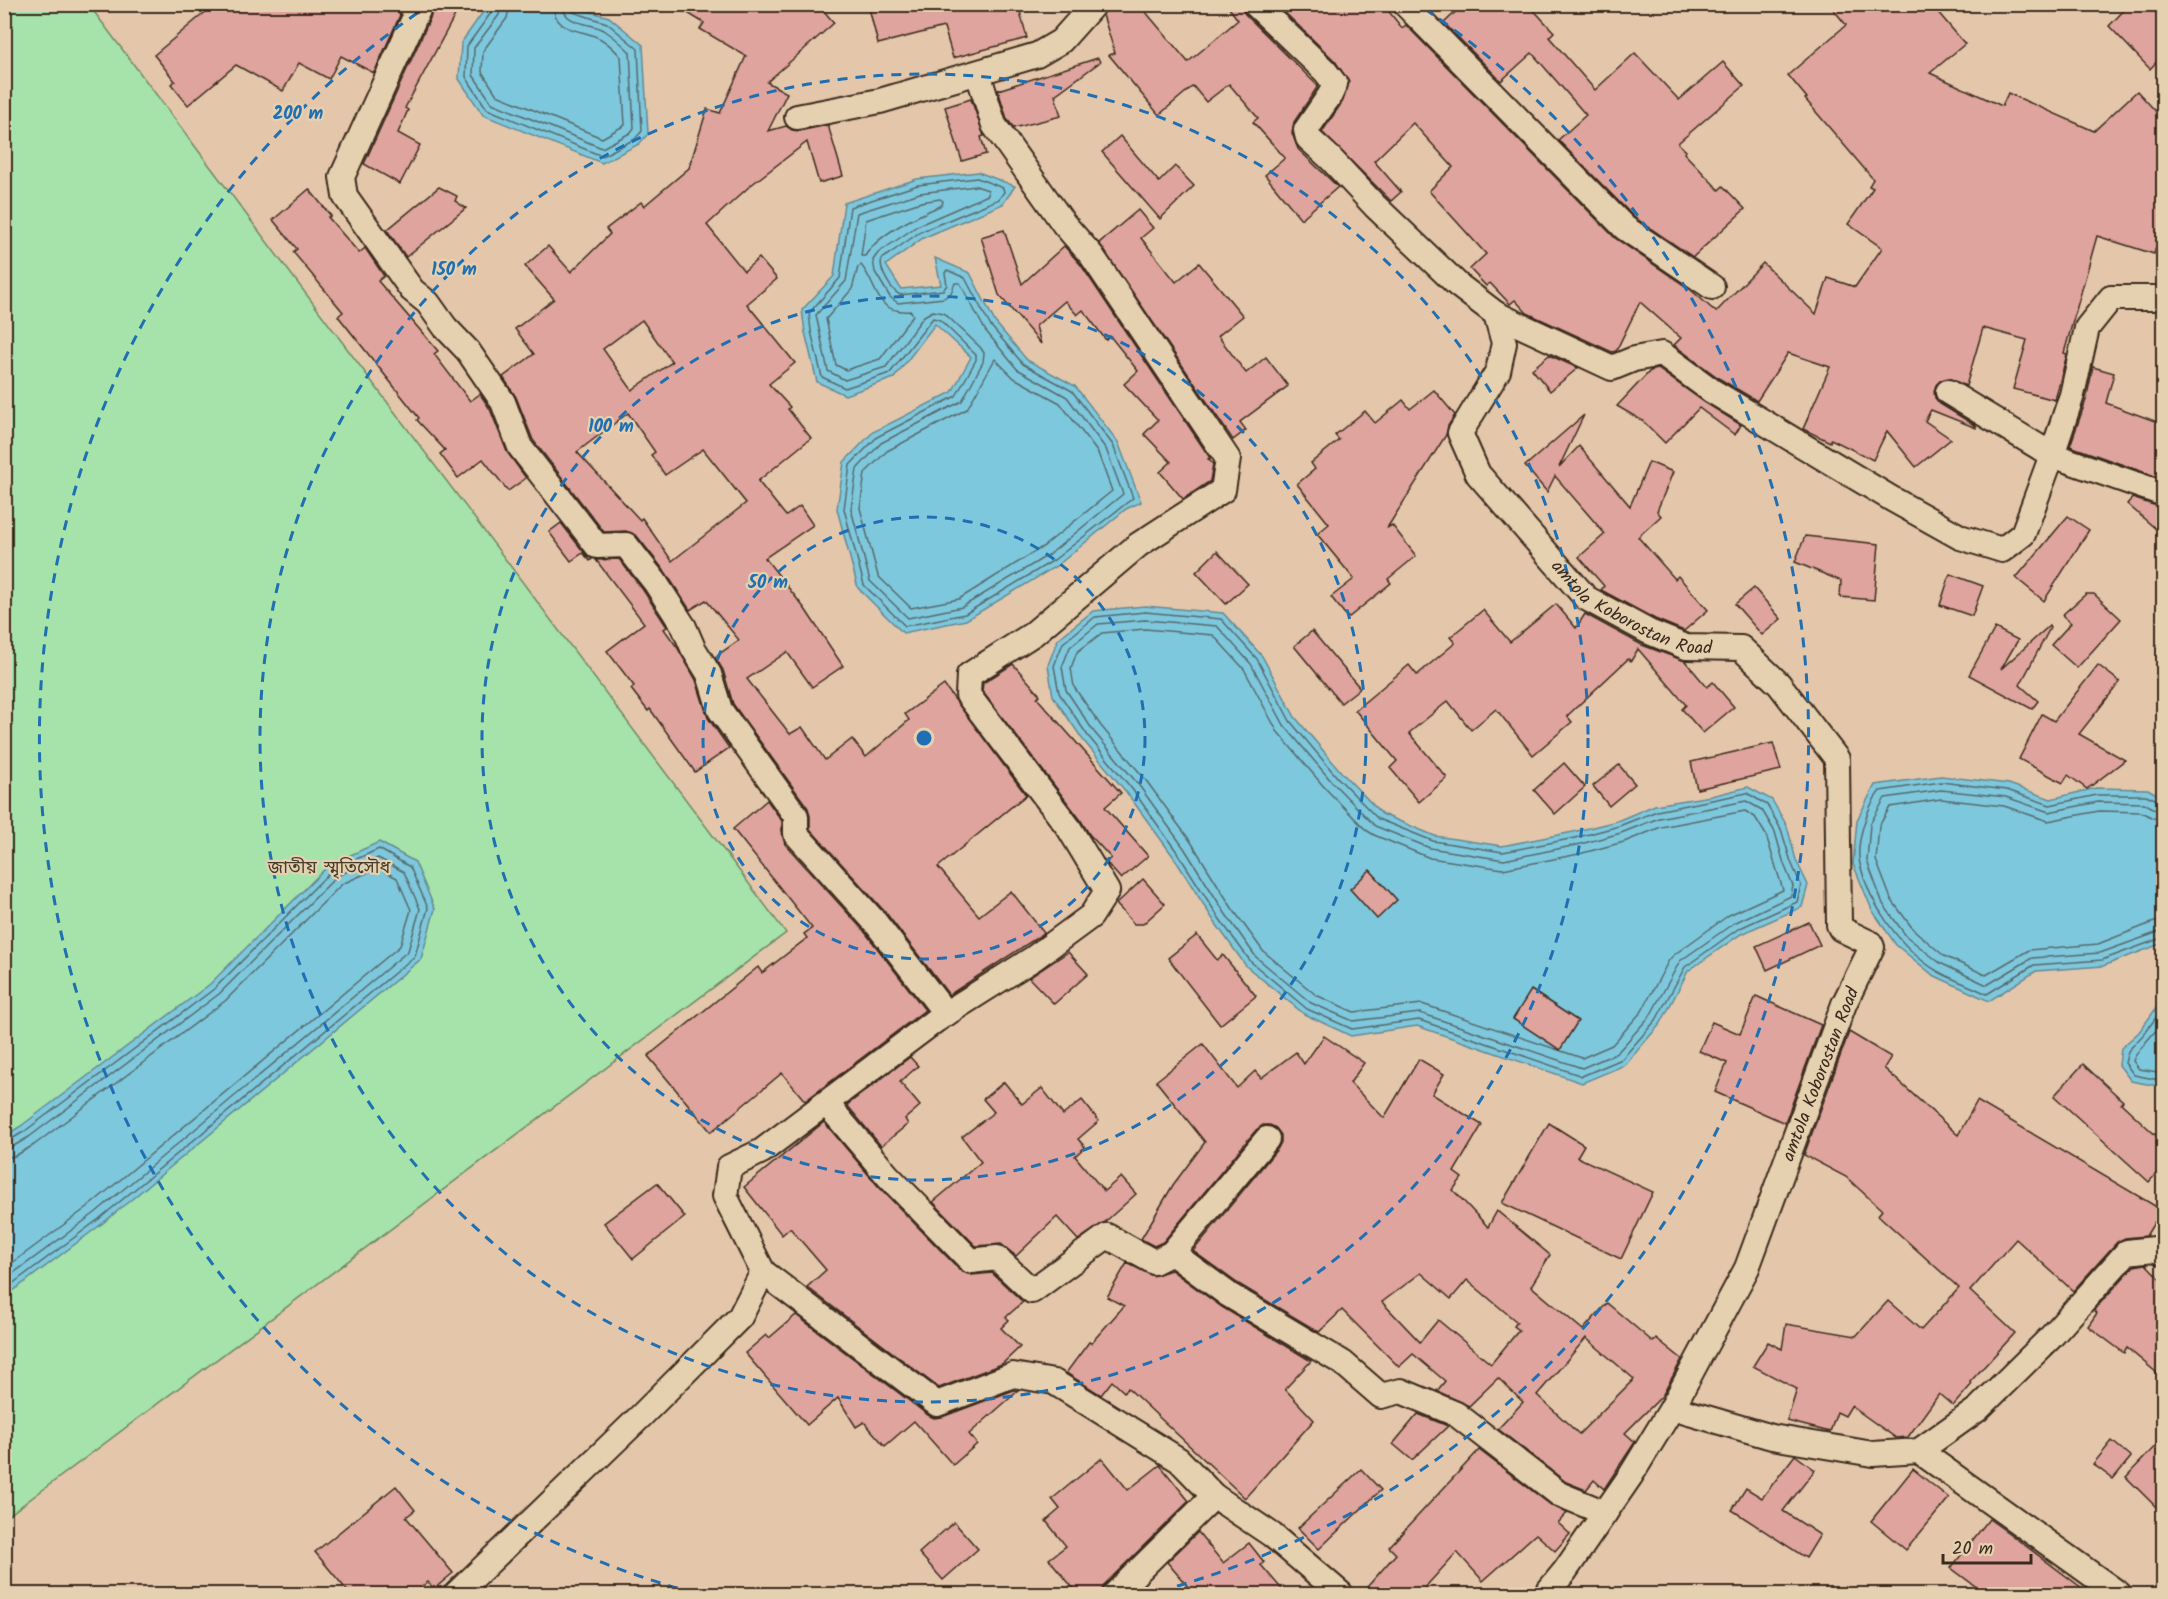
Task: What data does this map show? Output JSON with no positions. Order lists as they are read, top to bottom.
{
  "streets": {
    "street": ["amtola Koborostan Road"]
  },
  "parks": ["জাতীয় স্মৃতিসৌধ"],
  "scale_bar": "20 m",
  "rings": [
    "200 m",
    "150 m",
    "100 m",
    "50 m"
  ]
}
